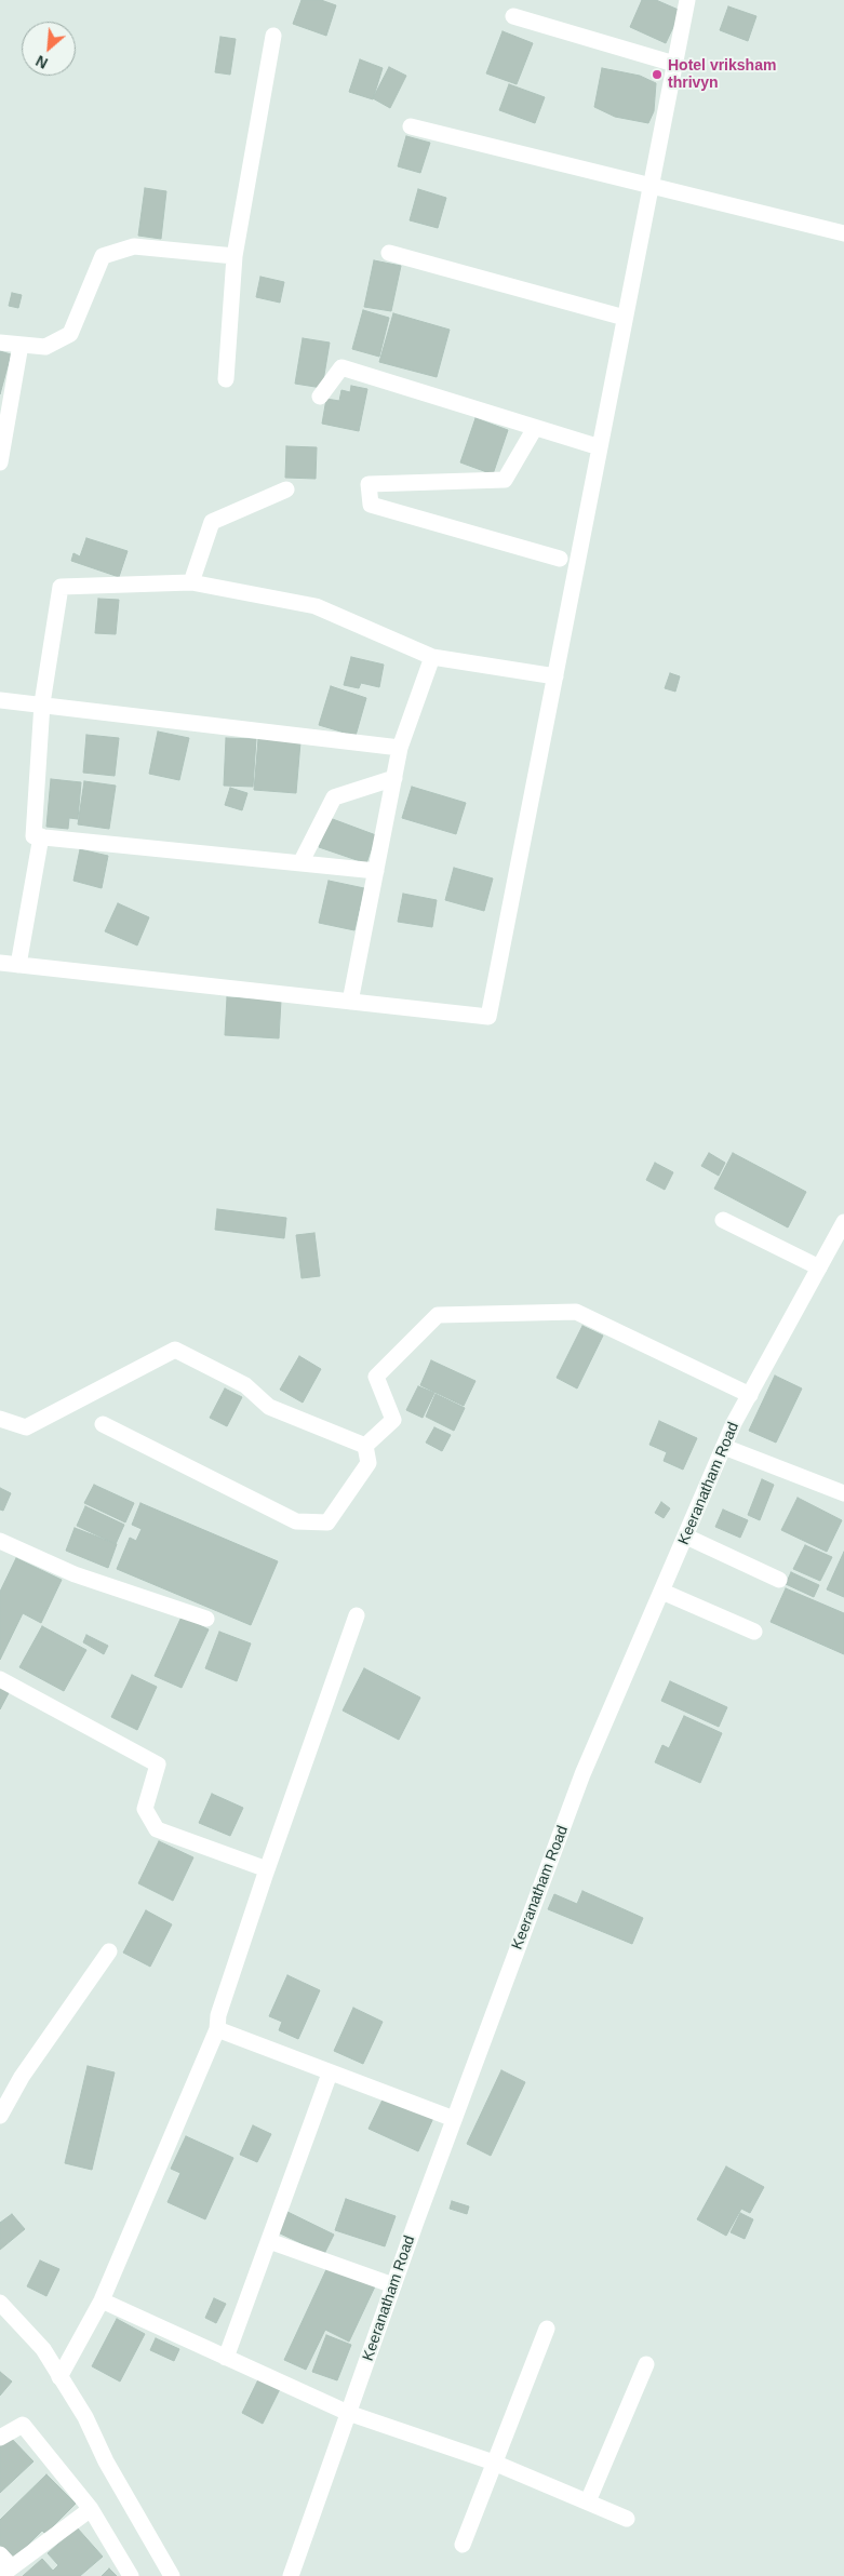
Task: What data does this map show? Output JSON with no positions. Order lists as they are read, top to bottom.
{
  "streets": {
    "street": ["Keeranatham Road"]
  },
  "places": ["Hotel vriksham thrivyn"],
  "north": "bottom left"
}
